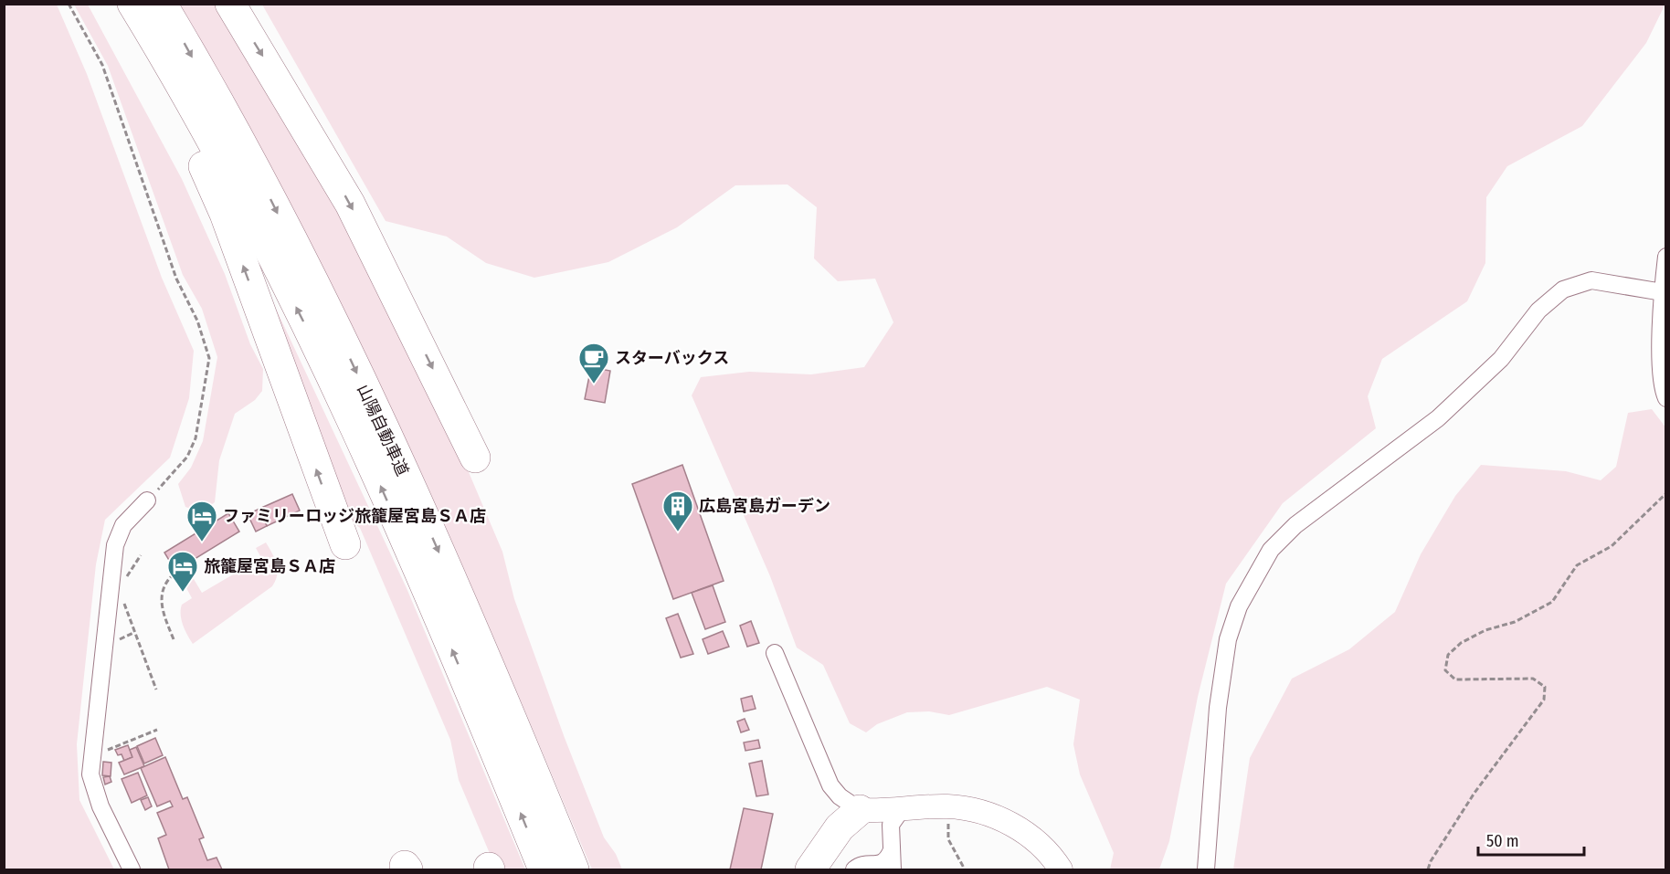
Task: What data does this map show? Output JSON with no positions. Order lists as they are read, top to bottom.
{
  "streets": {
    "highway": ["山陽自動車道"]
  },
  "places": {
    "cafe": ["スターバックス"],
    "building": ["広島宮島ガーデン"],
    "hotel": ["ファミリーロッジ旅籠屋宮島ＳＡ店", "旅籠屋宮島ＳＡ店"]
  },
  "scale_bar": "50 m"
}
